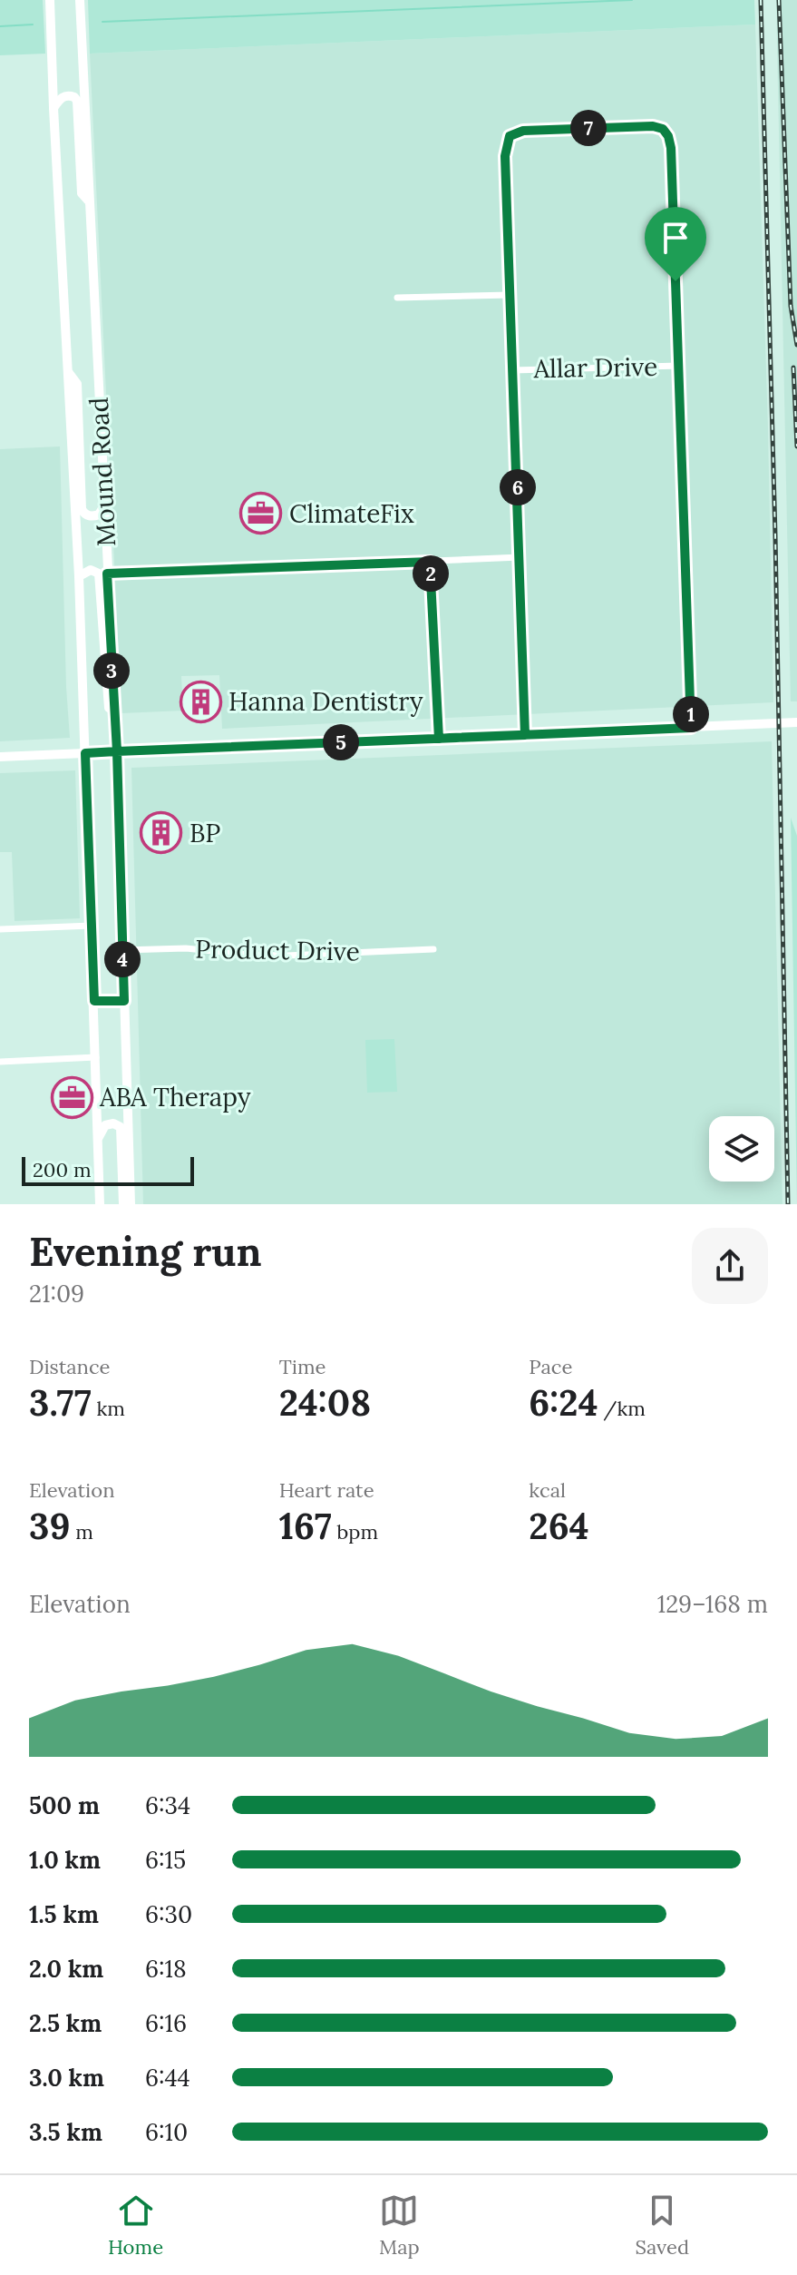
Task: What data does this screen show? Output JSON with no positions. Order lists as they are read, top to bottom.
{
  "streets": {
    "main road": ["Mound Road"],
    "street": ["Allar Drive", "Product Drive"]
  },
  "crossings": [
    ["Mound Road", "Product Drive"]
  ],
  "places": {
    "office": ["ClimateFix", "ABA Therapy"],
    "building": ["Hanna Dentistry", "BP"]
  },
  "scale_bar": "200 m",
  "page": {
    "pins": [
      "7",
      "6",
      "2",
      "3",
      "1",
      "5",
      "4"
    ],
    "scale": "200 m",
    "heading": ["Evening run", "21:09"],
    "stats": [
      ["Distance", "3.77 km"],
      ["Time", "24:08"],
      ["Pace", "6:24 /km"],
      ["Elevation", "39 m"],
      ["Heart rate", "167 bpm"],
      ["kcal", "264"]
    ],
    "chart": ["Elevation", "129–168 m"],
    "list": [
      {
        "name": "500 m",
        "note": "6:34"
      },
      {
        "name": "1.0 km",
        "note": "6:15"
      },
      {
        "name": "1.5 km",
        "note": "6:30"
      },
      {
        "name": "2.0 km",
        "note": "6:18"
      },
      {
        "name": "2.5 km",
        "note": "6:16"
      },
      {
        "name": "3.0 km",
        "note": "6:44"
      },
      {
        "name": "3.5 km",
        "note": "6:10"
      }
    ],
    "tabs": ["Home", "Map", "Saved"]
  }
}
